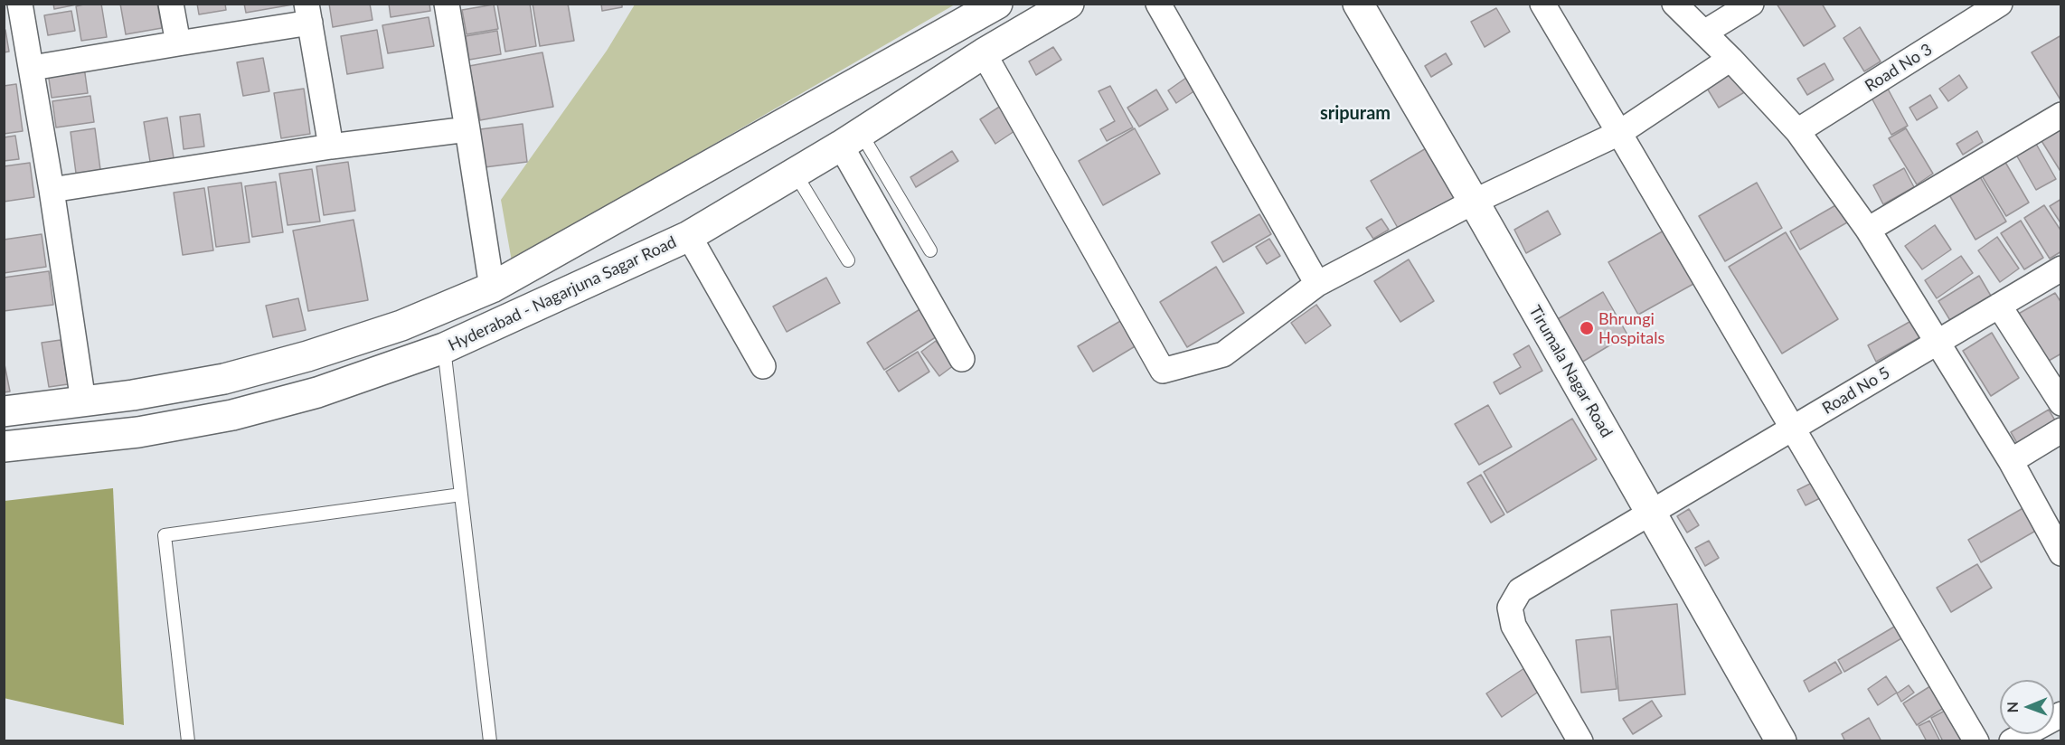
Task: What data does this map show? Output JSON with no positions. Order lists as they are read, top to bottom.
{
  "streets": {
    "main road": ["Hyderabad - Nagarjuna Sagar Road", "Tirumala Nagar Road"],
    "street": ["Road No 3", "Road No 5"]
  },
  "crossings": [
    ["Tirumala Nagar Road", "Road No 5"]
  ],
  "districts": ["sripuram"],
  "places": ["Bhrungi Hospitals"],
  "north": "left"
}
